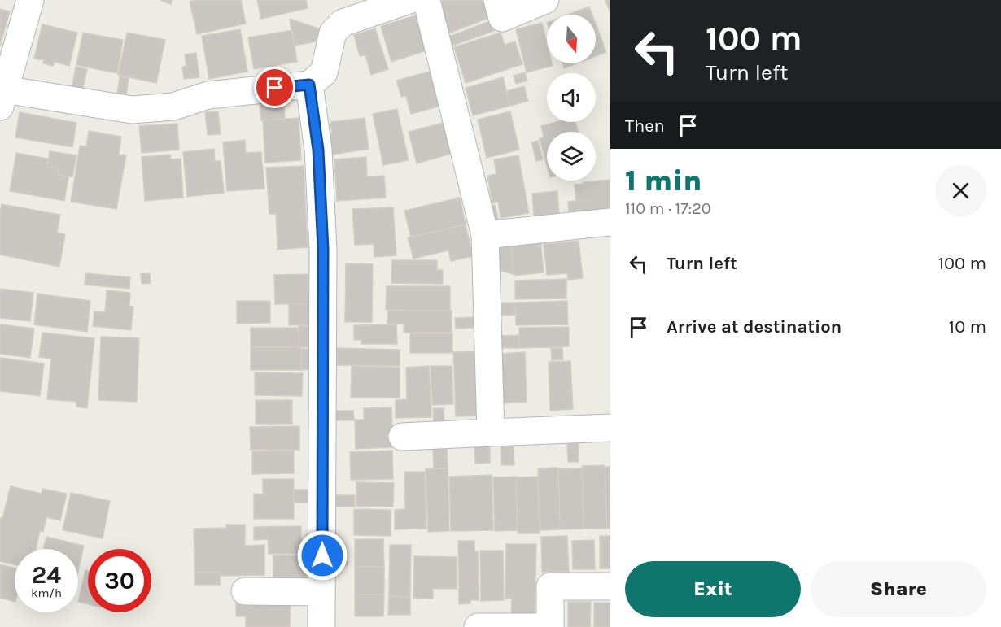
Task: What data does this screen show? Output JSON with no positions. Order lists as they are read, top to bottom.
{
  "north": "bottom",
  "page": {
    "turn": ["100 m", "Turn left"],
    "then": "Then",
    "heading": ["1 min", "110 m · 17:20"],
    "list": [
      {
        "name": "Turn left",
        "value": "100 m"
      },
      {
        "name": "Arrive at destination",
        "value": "10 m"
      }
    ],
    "speed": "24 km/h",
    "limit": "30",
    "buttons": ["Exit", "Share"]
  }
}
